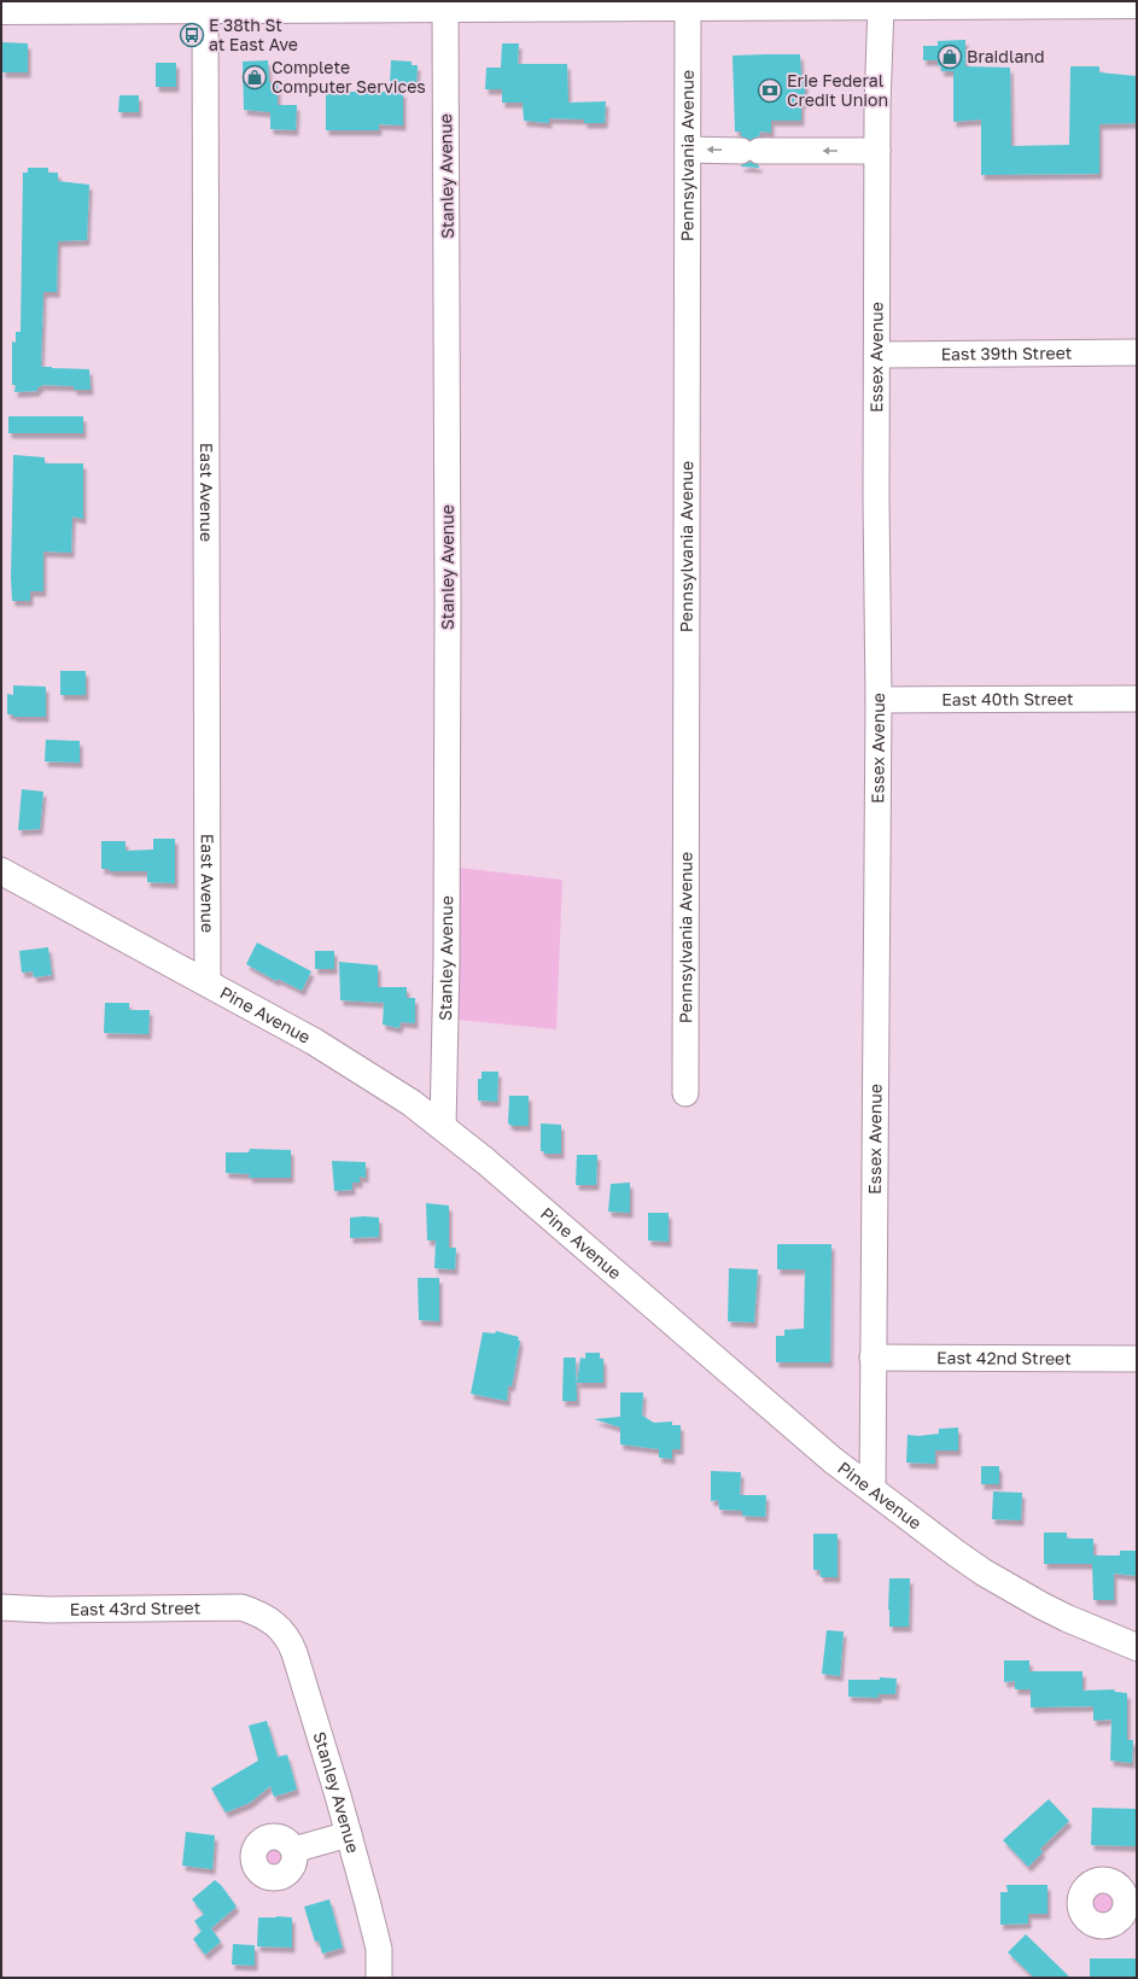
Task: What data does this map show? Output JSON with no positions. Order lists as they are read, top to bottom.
{
  "streets": {
    "main road": ["Pine Avenue"],
    "street": [
      "Pennsylvania Avenue",
      "Stanley Avenue",
      "East 39th Street",
      "Essex Avenue",
      "East Avenue",
      "East 40th Street",
      "East 42nd Street",
      "East 43rd Street"
    ]
  },
  "crossings": [
    ["Stanley Avenue", "Pine Avenue"],
    ["Stanley Avenue", "East 43rd Street"],
    ["East 39th Street", "Essex Avenue"],
    ["Essex Avenue", "East 40th Street"],
    ["Essex Avenue", "Pine Avenue"],
    ["Essex Avenue", "East 42nd Street"],
    ["East Avenue", "Pine Avenue"]
  ],
  "places": {
    "bus stop": ["E 38th St at East Ave"],
    "shop": ["Braidland", "Complete Computer Services"],
    "bank": ["Erie Federal Credit Union"]
  }
}
